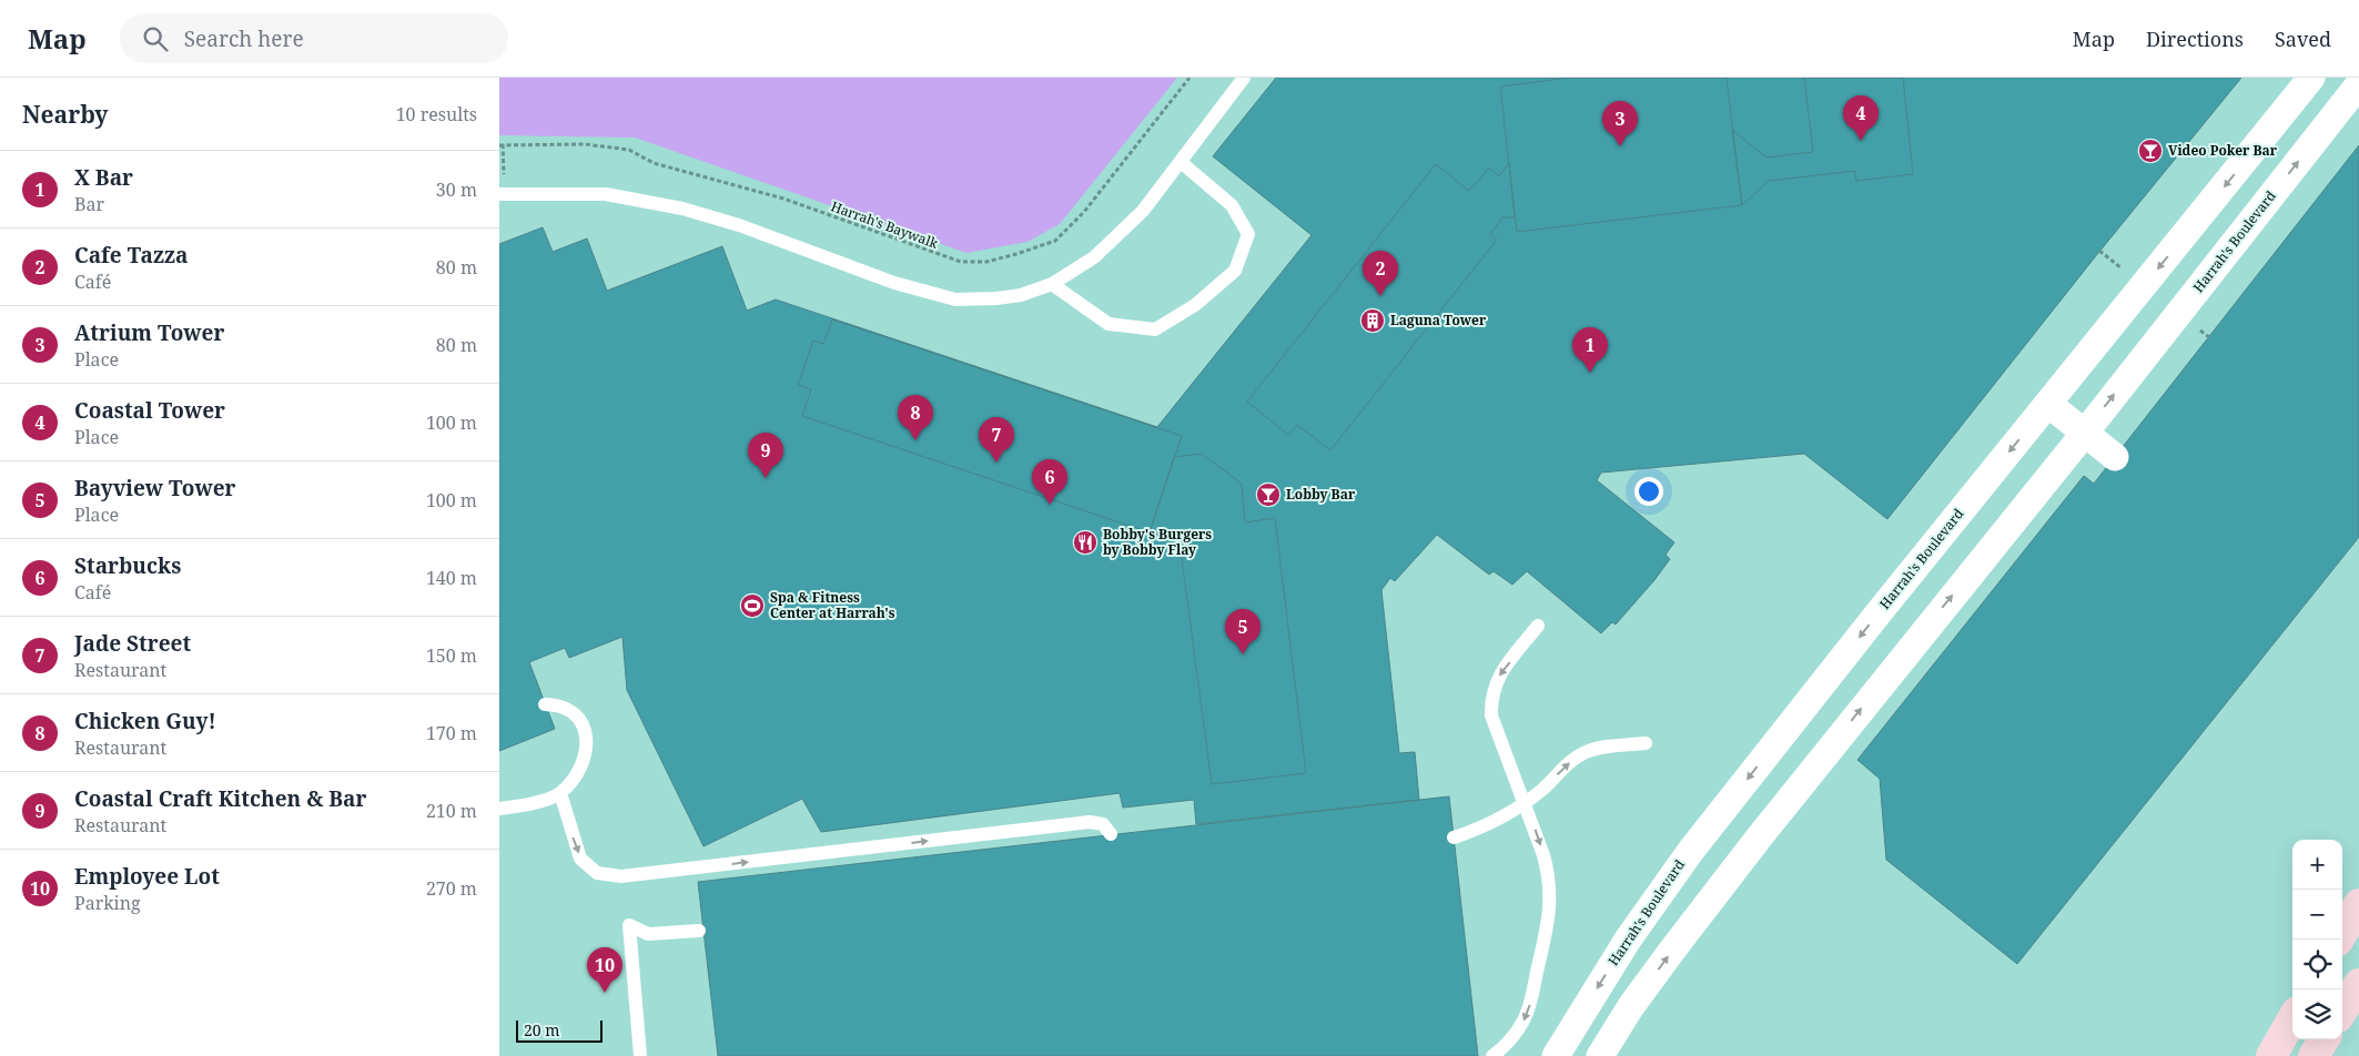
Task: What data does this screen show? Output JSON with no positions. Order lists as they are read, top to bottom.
{
  "streets": {
    "street": ["Harrah's Boulevard"],
    "path": ["Harrah's Baywalk"]
  },
  "places": {
    "bar": ["Video Poker Bar", "Lobby Bar"],
    "building": ["Laguna Tower"],
    "restaurant": ["Bobby's Burgers by Bobby Flay"],
    "sports": ["Spa & Fitness Center at Harrah's"]
  },
  "scale_bar": "20 m",
  "page": {
    "header": "Map",
    "search": "Search here",
    "nav": ["Map", "Directions", "Saved"],
    "heading": ["Nearby", "10 results"],
    "pins": [
      "4",
      "3",
      "2",
      "1",
      "8",
      "7",
      "9",
      "6",
      "5",
      "10"
    ],
    "list": [
      {
        "mark": "1",
        "name": "X Bar",
        "note": "Bar",
        "value": "30 m"
      },
      {
        "mark": "2",
        "name": "Cafe Tazza",
        "note": "Café",
        "value": "80 m"
      },
      {
        "mark": "3",
        "name": "Atrium Tower",
        "note": "Place",
        "value": "80 m"
      },
      {
        "mark": "4",
        "name": "Coastal Tower",
        "note": "Place",
        "value": "100 m"
      },
      {
        "mark": "5",
        "name": "Bayview Tower",
        "note": "Place",
        "value": "100 m"
      },
      {
        "mark": "6",
        "name": "Starbucks",
        "note": "Café",
        "value": "140 m"
      },
      {
        "mark": "7",
        "name": "Jade Street",
        "note": "Restaurant",
        "value": "150 m"
      },
      {
        "mark": "8",
        "name": "Chicken Guy!",
        "note": "Restaurant",
        "value": "170 m"
      },
      {
        "mark": "9",
        "name": "Coastal Craft Kitchen & Bar",
        "note": "Restaurant",
        "value": "210 m"
      },
      {
        "mark": "10",
        "name": "Employee Lot",
        "note": "Parking",
        "value": "270 m"
      }
    ],
    "map_buttons": ["+", "−"],
    "scale": "20 m"
  }
}
